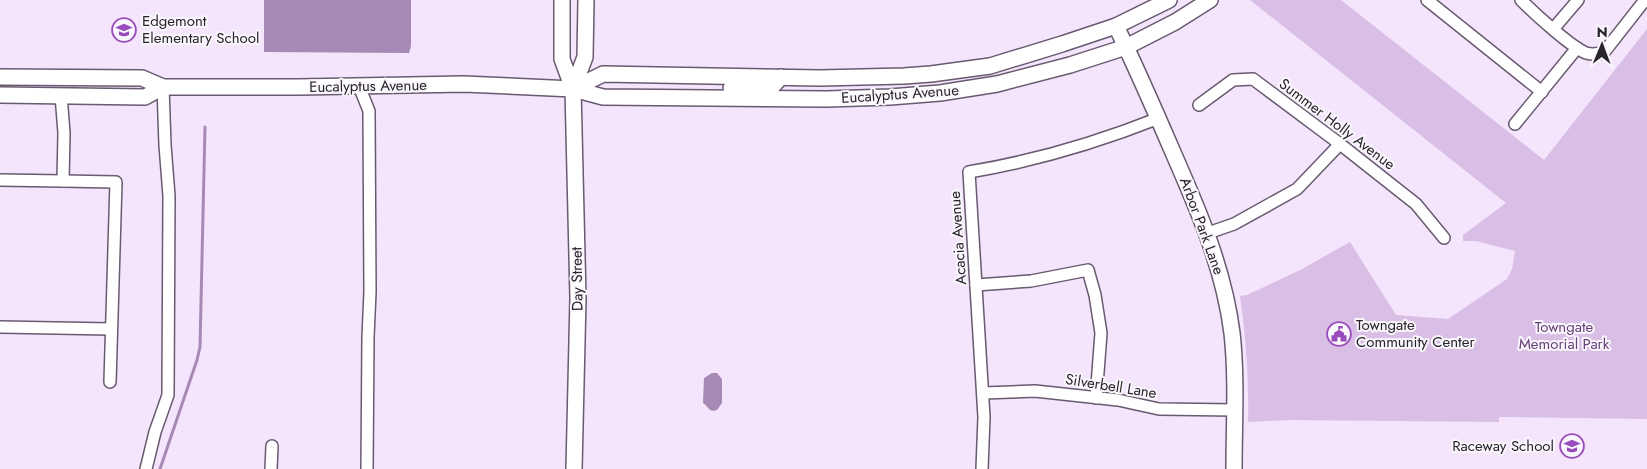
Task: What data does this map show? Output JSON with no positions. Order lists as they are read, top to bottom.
{
  "streets": {
    "main road": ["Eucalyptus Avenue", "Arbor Park Lane", "Day Street"],
    "street": ["Summer Holly Avenue", "Acacia Avenue", "Silverbell Lane"]
  },
  "crossings": [
    ["Eucalyptus Avenue", "Arbor Park Lane"],
    ["Eucalyptus Avenue", "Day Street"],
    ["Arbor Park Lane", "Acacia Avenue"],
    ["Arbor Park Lane", "Silverbell Lane"],
    ["Acacia Avenue", "Silverbell Lane"]
  ],
  "parks": ["Towngate Memorial Park"],
  "places": {
    "school or university": ["Edgemont Elementary School", "Raceway School"],
    "public building": ["Towngate Community Center"]
  },
  "north": "top"
}
